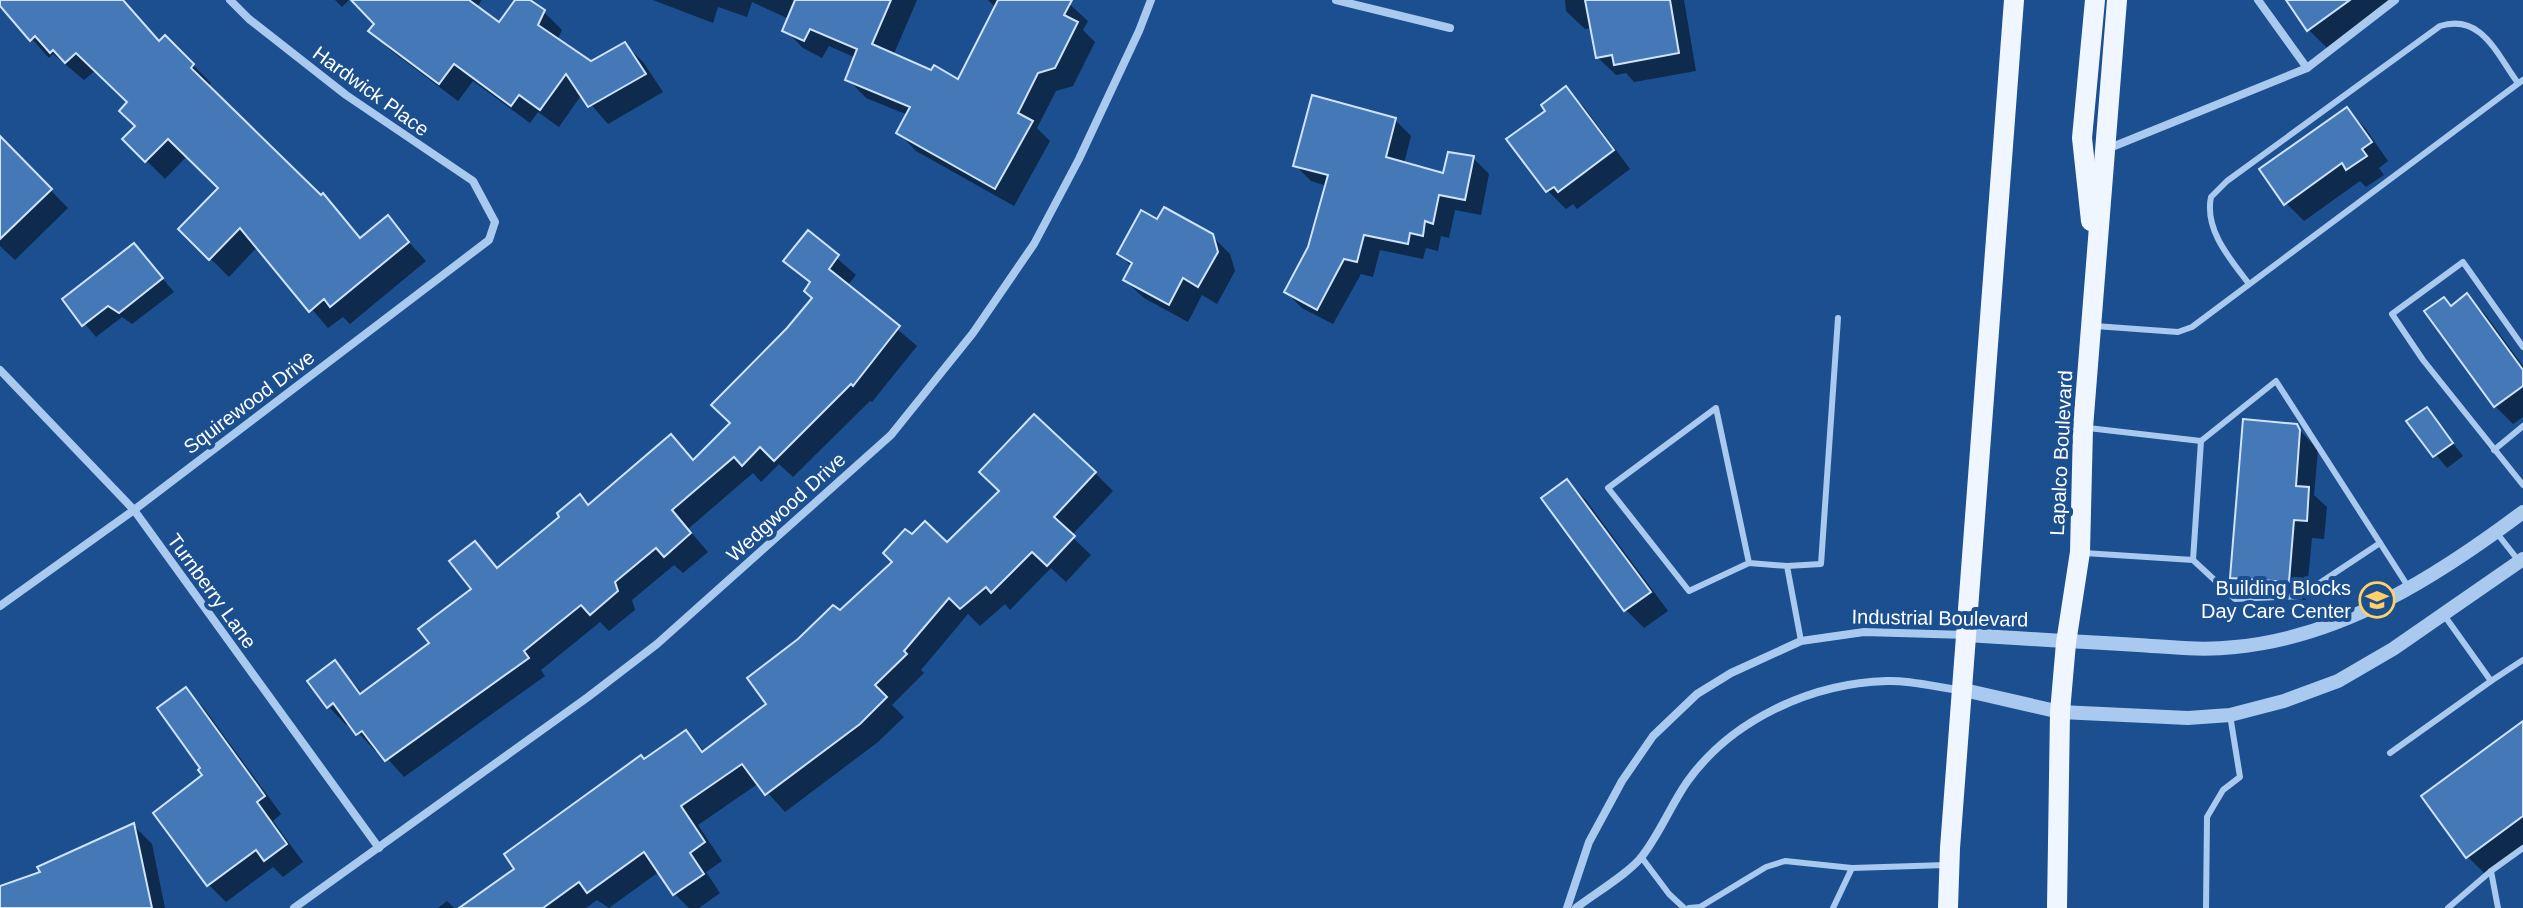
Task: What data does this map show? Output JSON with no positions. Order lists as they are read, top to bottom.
{
  "streets": {
    "main road": ["Lapalco Boulevard"],
    "street": [
      "Hardwick Place",
      "Squirewood Drive",
      "Wedgwood Drive",
      "Turnberry Lane",
      "Industrial Boulevard"
    ]
  },
  "crossings": [
    ["Hardwick Place", "Squirewood Drive"],
    ["Squirewood Drive", "Turnberry Lane"],
    ["Lapalco Boulevard", "Industrial Boulevard"],
    ["Wedgwood Drive", "Turnberry Lane"]
  ],
  "places": {
    "school or university": ["Building Blocks Day Care Center"]
  }
}
